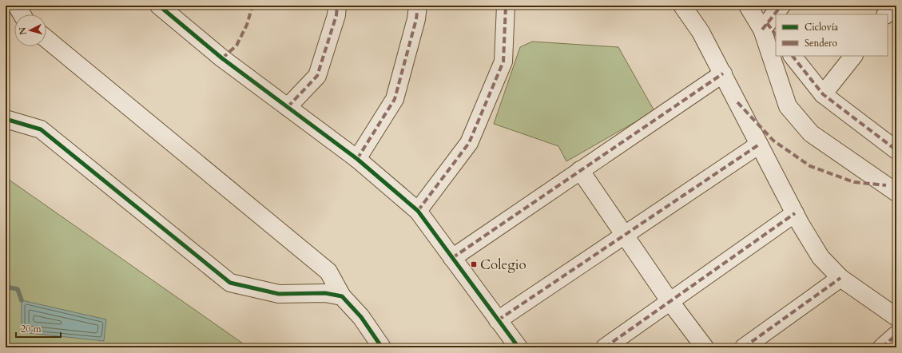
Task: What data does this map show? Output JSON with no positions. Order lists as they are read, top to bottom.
{
  "places": {
    "transit": ["Colegio"]
  },
  "legend": ["Ciclovía", "Sendero"],
  "scale_bar": "20 m",
  "north": "left"
}
